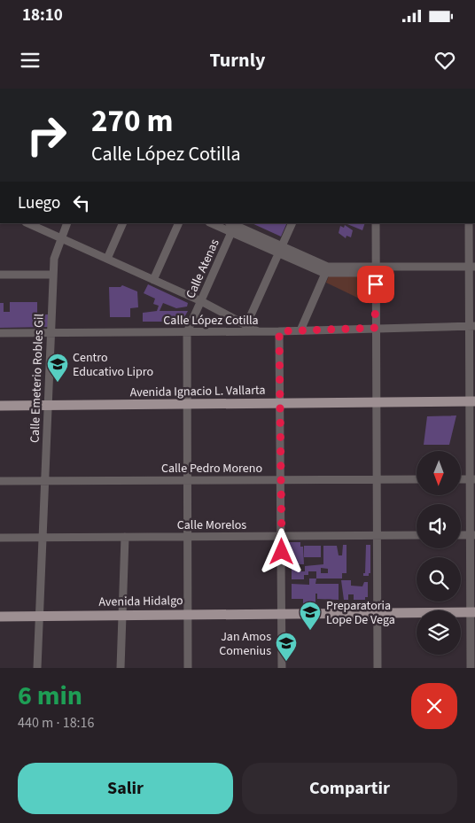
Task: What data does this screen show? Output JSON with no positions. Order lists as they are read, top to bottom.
{
  "streets": {
    "main road": ["Avenida Ignacio L. Vallarta", "Avenida Hidalgo"],
    "street": [
      "Calle Atenas",
      "Calle López Cotilla",
      "Calle Emeterio Robles Gil",
      "Calle Pedro Moreno",
      "Calle Morelos"
    ]
  },
  "crossings": [
    ["Calle Atenas", "Calle López Cotilla"],
    ["Calle Atenas", "Avenida Ignacio L. Vallarta"],
    ["Calle Atenas", "Calle Pedro Moreno"],
    ["Calle Atenas", "Calle Morelos"],
    ["Calle Atenas", "Avenida Hidalgo"],
    ["Calle López Cotilla", "Calle Emeterio Robles Gil"],
    ["Calle Emeterio Robles Gil", "Avenida Ignacio L. Vallarta"],
    ["Calle Emeterio Robles Gil", "Calle Pedro Moreno"],
    ["Calle Emeterio Robles Gil", "Calle Morelos"],
    ["Calle Emeterio Robles Gil", "Avenida Hidalgo"]
  ],
  "places": {
    "school or university": ["Centro Educativo Lipro", "Preparatoria Lope De Vega", "Jan Amos Comenius"]
  },
  "north": "bottom",
  "page": {
    "status": "18:10",
    "header": "Turnly",
    "turn": ["270 m", "Calle López Cotilla"],
    "then": "Luego",
    "heading": ["6 min", "440 m · 18:16"],
    "buttons": ["Salir", "Compartir"]
  }
}
